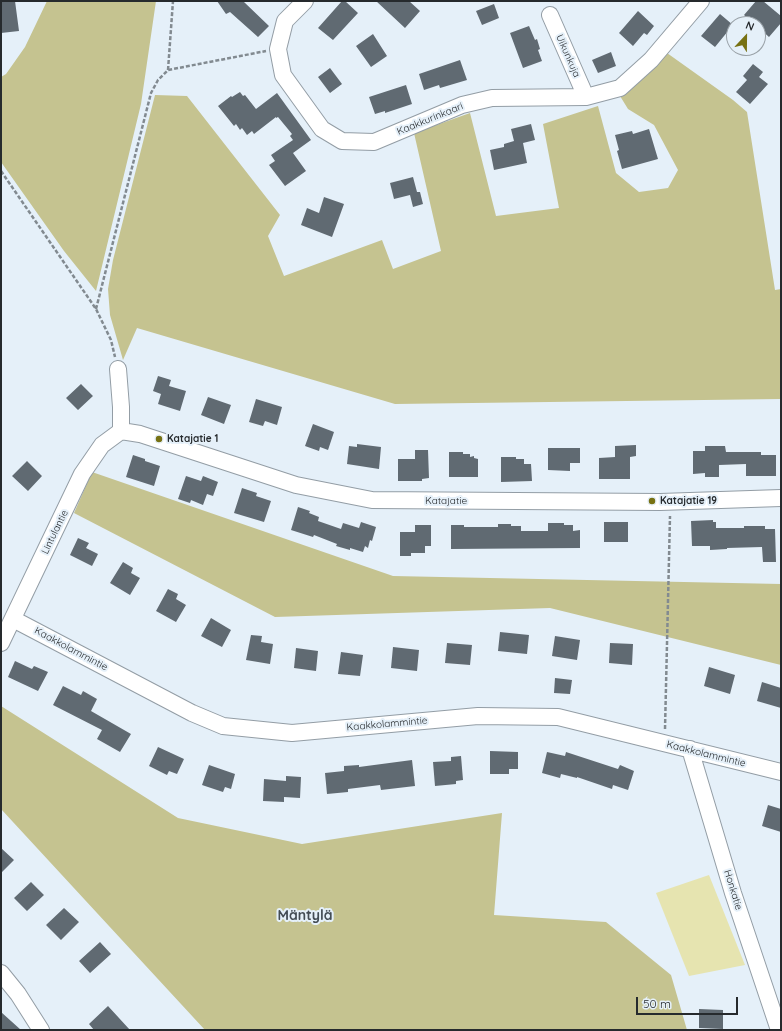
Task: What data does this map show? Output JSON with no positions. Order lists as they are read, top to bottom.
{
  "streets": {
    "street": [
      "Uikunkuja",
      "Kaakkurinkaari",
      "Katajatie",
      "Lintulantie",
      "Kaakkolammintie",
      "Honkatie"
    ]
  },
  "crossings": [
    ["Uikunkuja", "Kaakkurinkaari"],
    ["Katajatie", "Lintulantie"],
    ["Lintulantie", "Kaakkolammintie"],
    ["Kaakkolammintie", "Honkatie"]
  ],
  "districts": ["Mäntylä"],
  "places": ["Katajatie 1", "Katajatie 19"],
  "scale_bar": "50 m",
  "north": "top"
}
